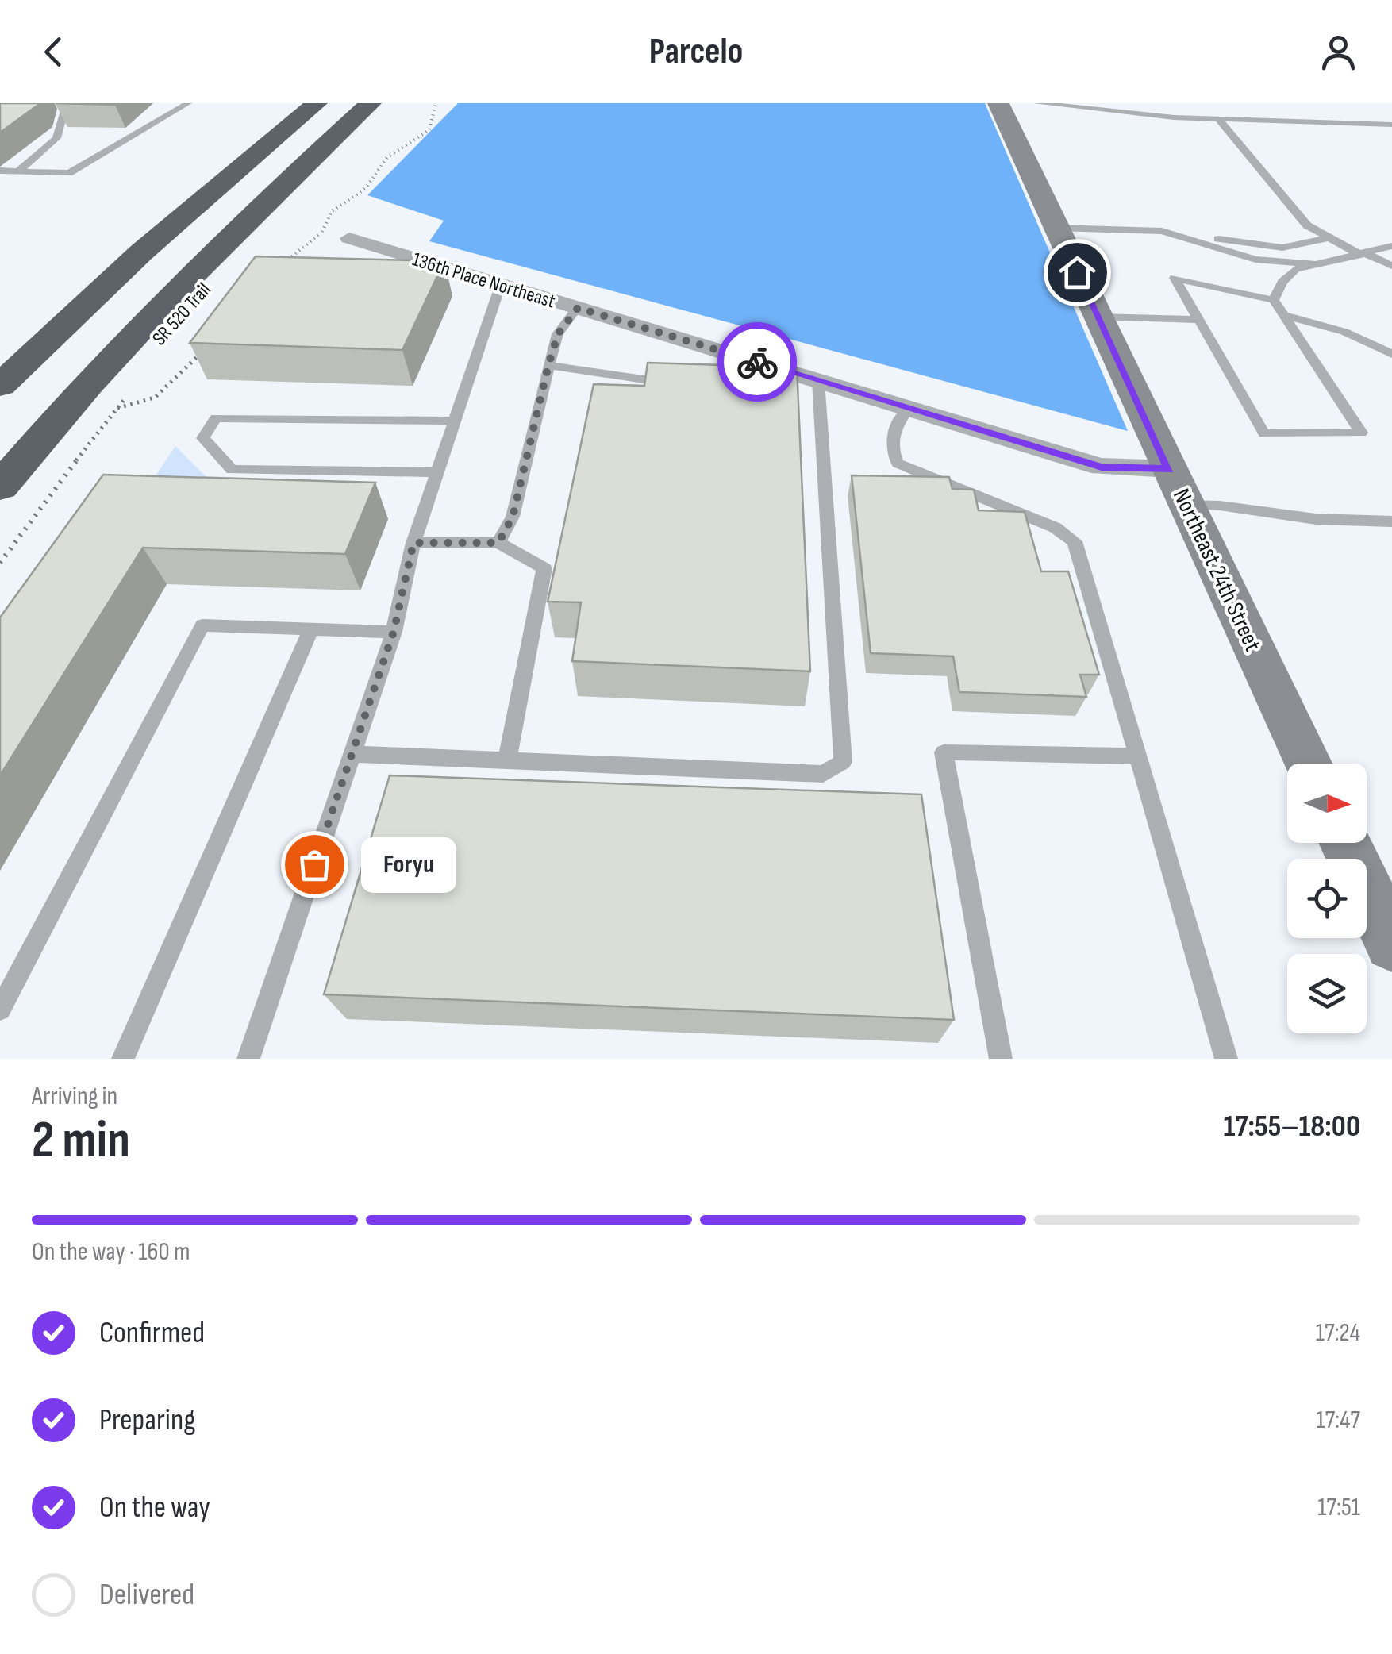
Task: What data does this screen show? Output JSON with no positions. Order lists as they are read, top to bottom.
{
  "streets": {
    "street": ["136th Place Northeast", "Northeast 24th Street"]
  },
  "crossings": [
    ["136th Place Northeast", "Northeast 24th Street"]
  ],
  "places": ["Foryu"],
  "north": "right",
  "page": {
    "header": "Parcelo",
    "bubble": "Foryu",
    "heading": ["2 min", "Arriving in", "17:55–18:00"],
    "bar": "On the way · 160 m",
    "list": [
      ["Confirmed", "17:24"],
      ["Preparing", "17:47"],
      ["On the way", "17:51"],
      "Delivered"
    ]
  }
}
